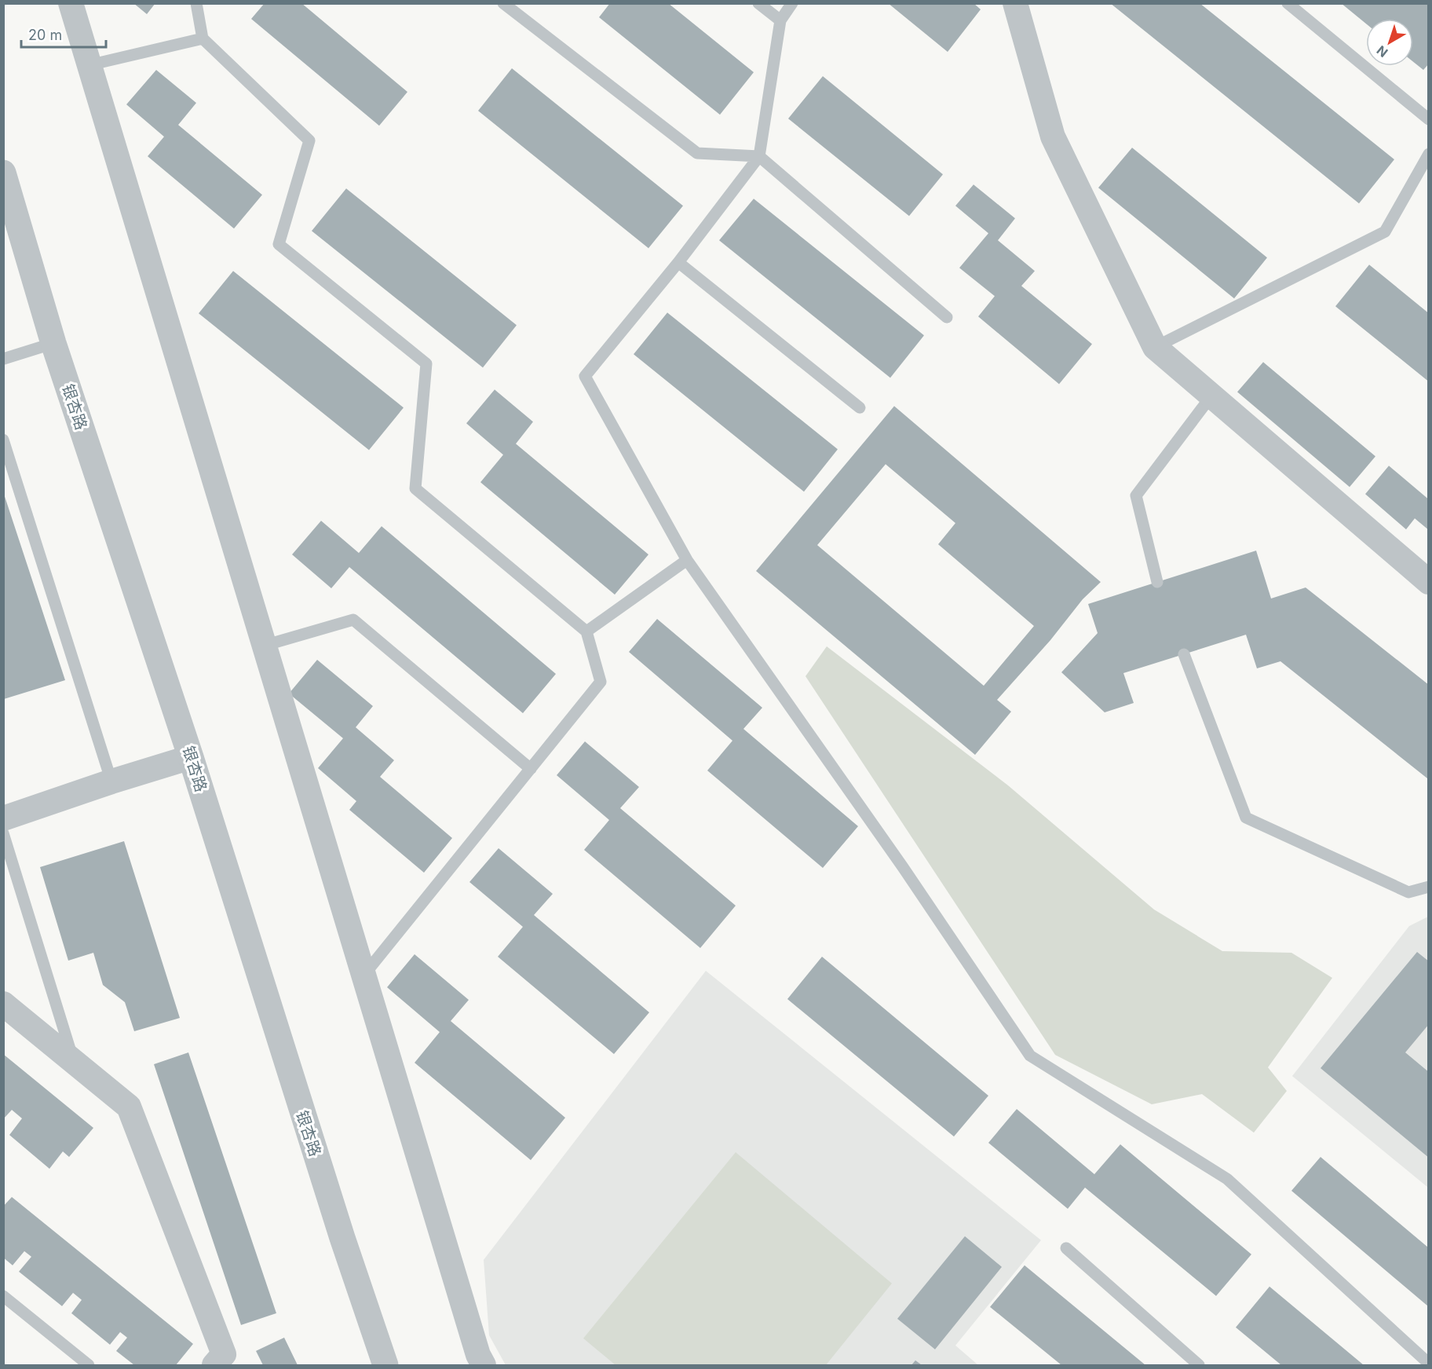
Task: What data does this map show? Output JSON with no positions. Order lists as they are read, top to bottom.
{
  "streets": {
    "street": ["银杏路"]
  },
  "scale_bar": "20 m",
  "north": "bottom left"
}
